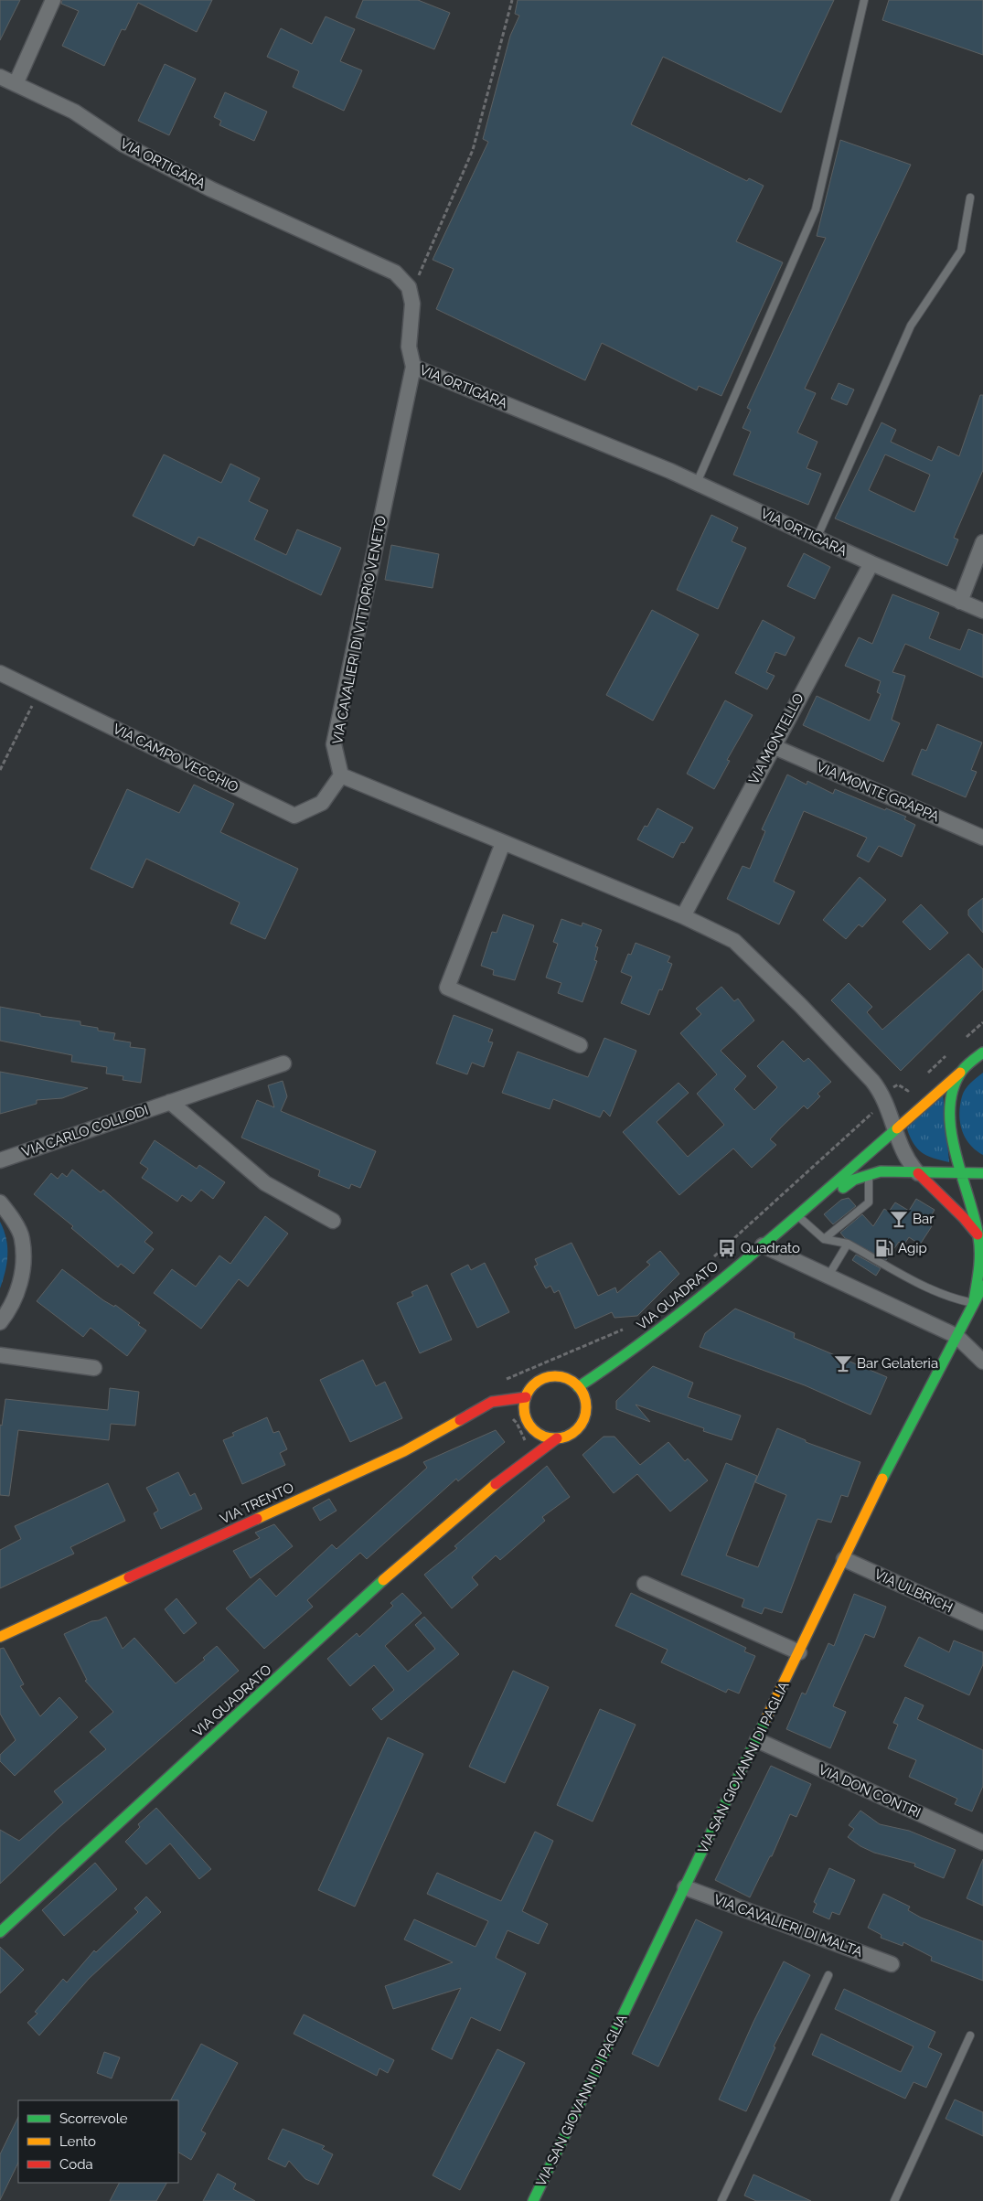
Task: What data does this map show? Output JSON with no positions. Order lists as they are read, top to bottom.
{
  "streets": {
    "street": [
      "VIA ORTIGARA",
      "VIA CAVALIERI DI VITTORIO VENETO",
      "VIA MONTELLO",
      "VIA CAMPO VECCHIO",
      "VIA MONTE GRAPPA",
      "VIA CARLO COLLODI",
      "VIA QUADRATO",
      "VIA TRENTO",
      "VIA ULBRICH",
      "VIA SAN GIOVANNI DI PAGLIA",
      "VIA DON CONTRI",
      "VIA CAVALIERI DI MALTA"
    ]
  },
  "crossings": [
    ["VIA ORTIGARA", "VIA CAVALIERI DI VITTORIO VENETO"],
    ["VIA ORTIGARA", "VIA MONTELLO"],
    ["VIA CAVALIERI DI VITTORIO VENETO", "VIA CAMPO VECCHIO"],
    ["VIA MONTELLO", "VIA MONTE GRAPPA"],
    ["VIA QUADRATO", "VIA TRENTO"],
    ["VIA ULBRICH", "VIA SAN GIOVANNI DI PAGLIA"],
    ["VIA SAN GIOVANNI DI PAGLIA", "VIA DON CONTRI"],
    ["VIA SAN GIOVANNI DI PAGLIA", "VIA CAVALIERI DI MALTA"]
  ],
  "places": {
    "bar": ["Bar", "Bar Gelateria"],
    "bus stop": ["Quadrato"],
    "fuel station": ["Agip"]
  },
  "legend": ["Scorrevole", "Lento", "Coda"]
}
